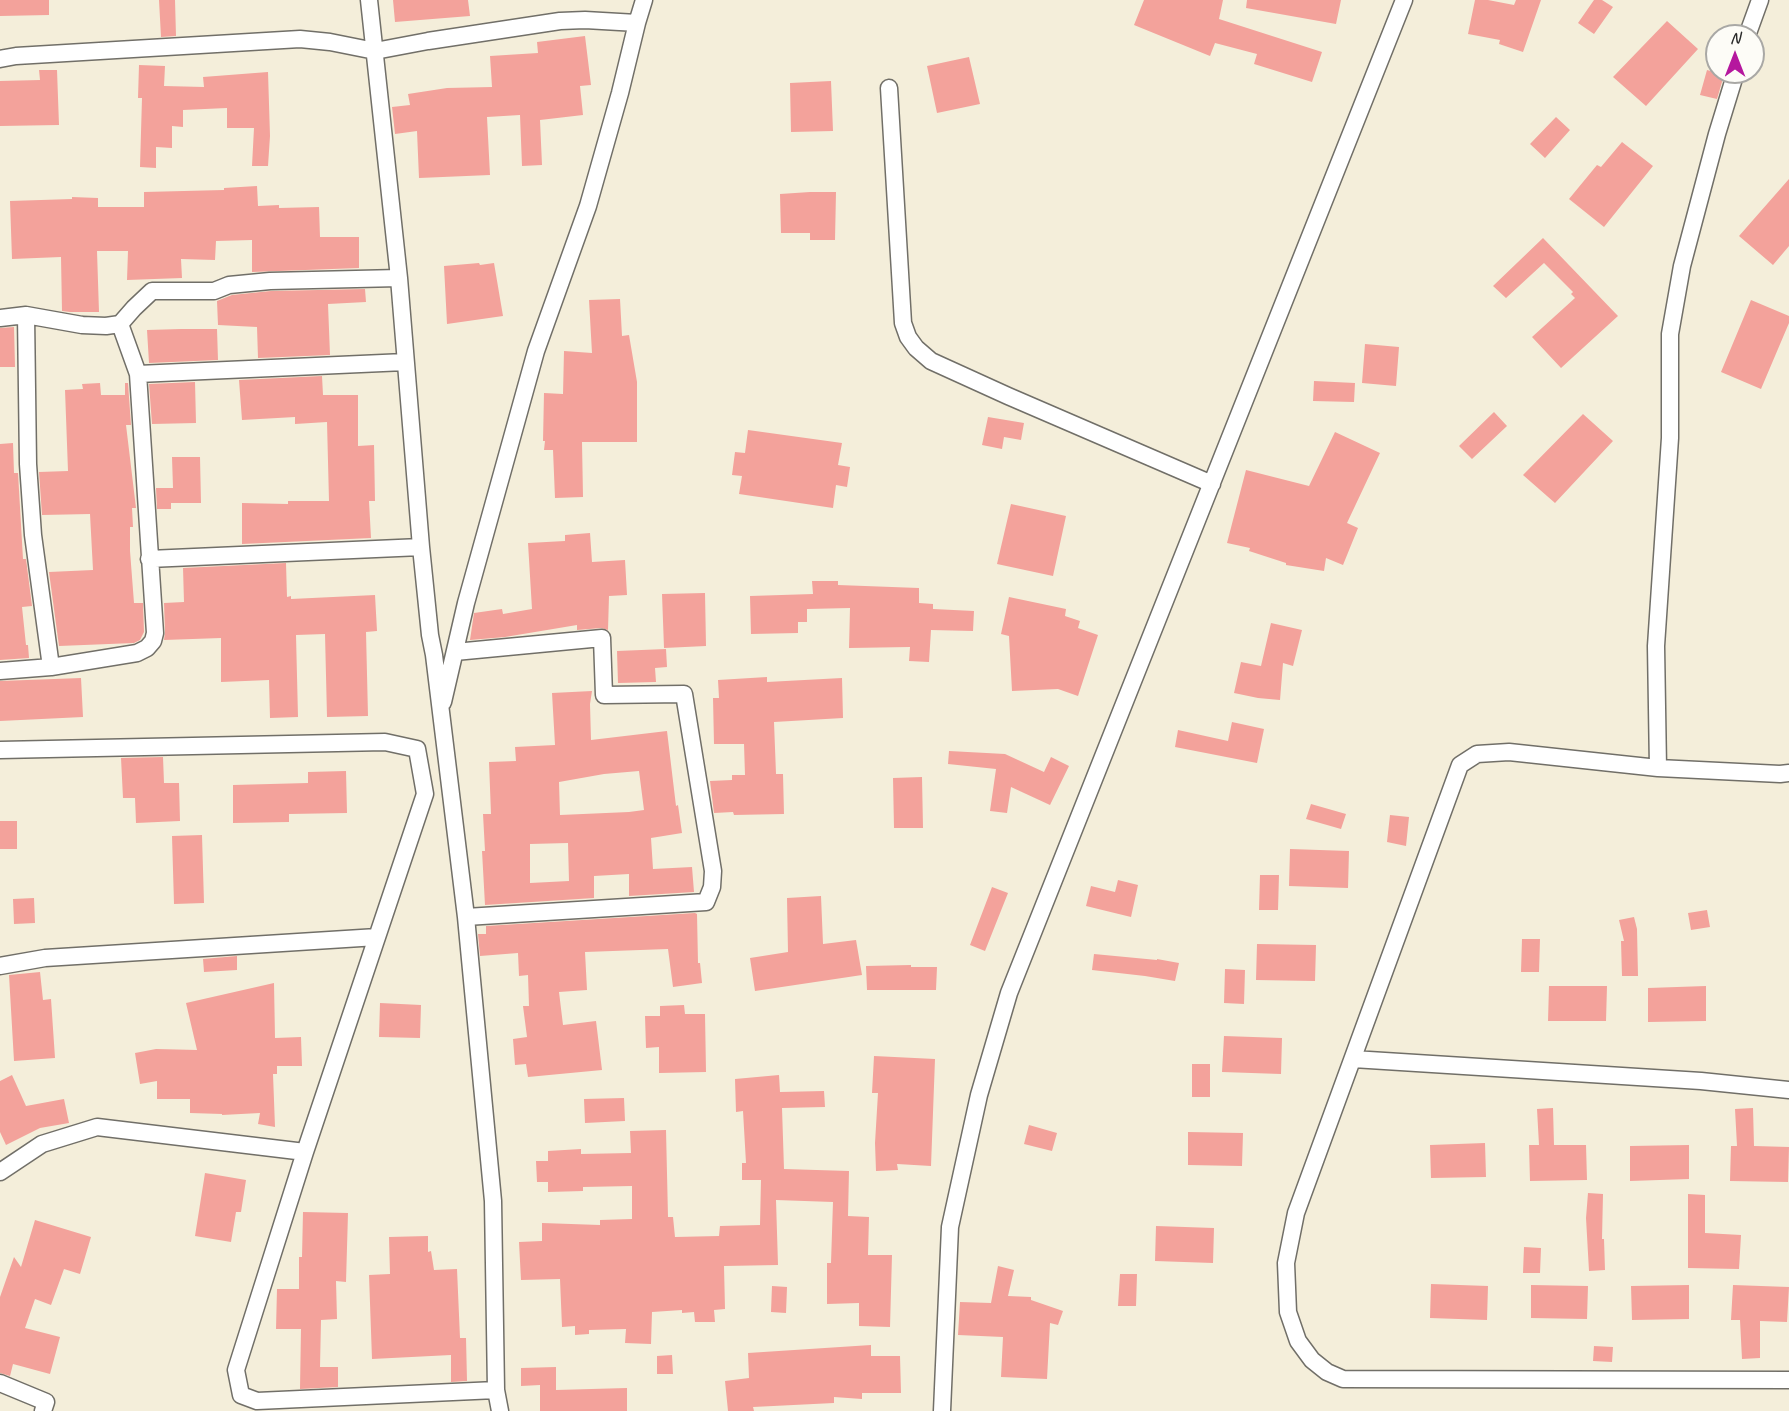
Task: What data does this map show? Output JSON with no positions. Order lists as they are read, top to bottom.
{
  "north": "top"
}
